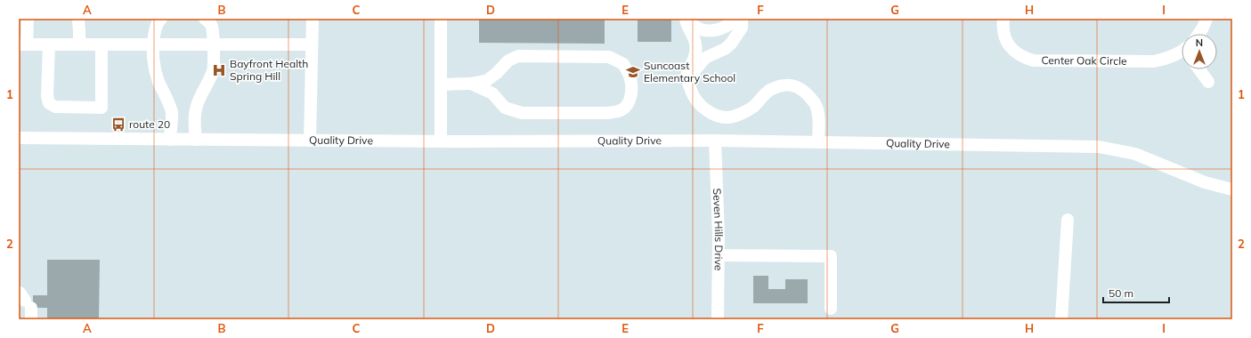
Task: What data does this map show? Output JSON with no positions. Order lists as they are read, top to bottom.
{
  "streets": {
    "street": ["Center Oak Circle", "Quality Drive", "Seven Hills Drive"]
  },
  "crossings": [
    ["Quality Drive", "Seven Hills Drive"]
  ],
  "places": {
    "hospital": ["Bayfront Health Spring Hill"],
    "school or university": ["Suncoast Elementary School"],
    "bus stop": ["route 20"]
  },
  "scale_bar": "50 m",
  "north": "top",
  "grid": {
    "columns": [
      "A",
      "B",
      "C",
      "D",
      "E",
      "F",
      "G",
      "H",
      "I"
    ],
    "rows": ["1", "2"]
  }
}
